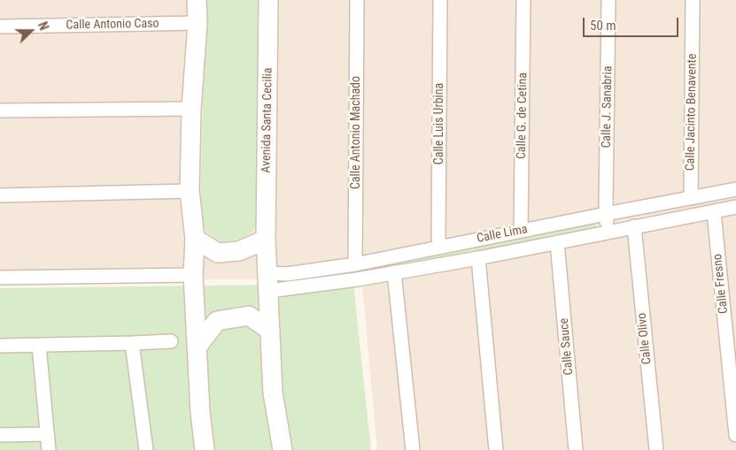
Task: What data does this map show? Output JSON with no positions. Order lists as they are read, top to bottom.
{
  "streets": {
    "street": [
      "Calle Antonio Caso",
      "Calle J. Sanabria",
      "Calle Jacinto Benavente",
      "Calle G. de Cetina",
      "Avenida Santa Cecilia",
      "Calle Luis Urbina",
      "Calle Antonio Machado",
      "Calle Lima",
      "Calle Fresno",
      "Calle Olivo",
      "Calle Sauce"
    ]
  },
  "crossings": [
    ["Calle J. Sanabria", "Calle Lima"],
    ["Calle Jacinto Benavente", "Calle Lima"],
    ["Calle G. de Cetina", "Calle Lima"],
    ["Avenida Santa Cecilia", "Calle Lima"],
    ["Calle Luis Urbina", "Calle Lima"],
    ["Calle Antonio Machado", "Calle Lima"],
    ["Calle Lima", "Calle Fresno"],
    ["Calle Lima", "Calle Olivo"],
    ["Calle Lima", "Calle Sauce"]
  ],
  "scale_bar": "50 m",
  "north": "right"
}
